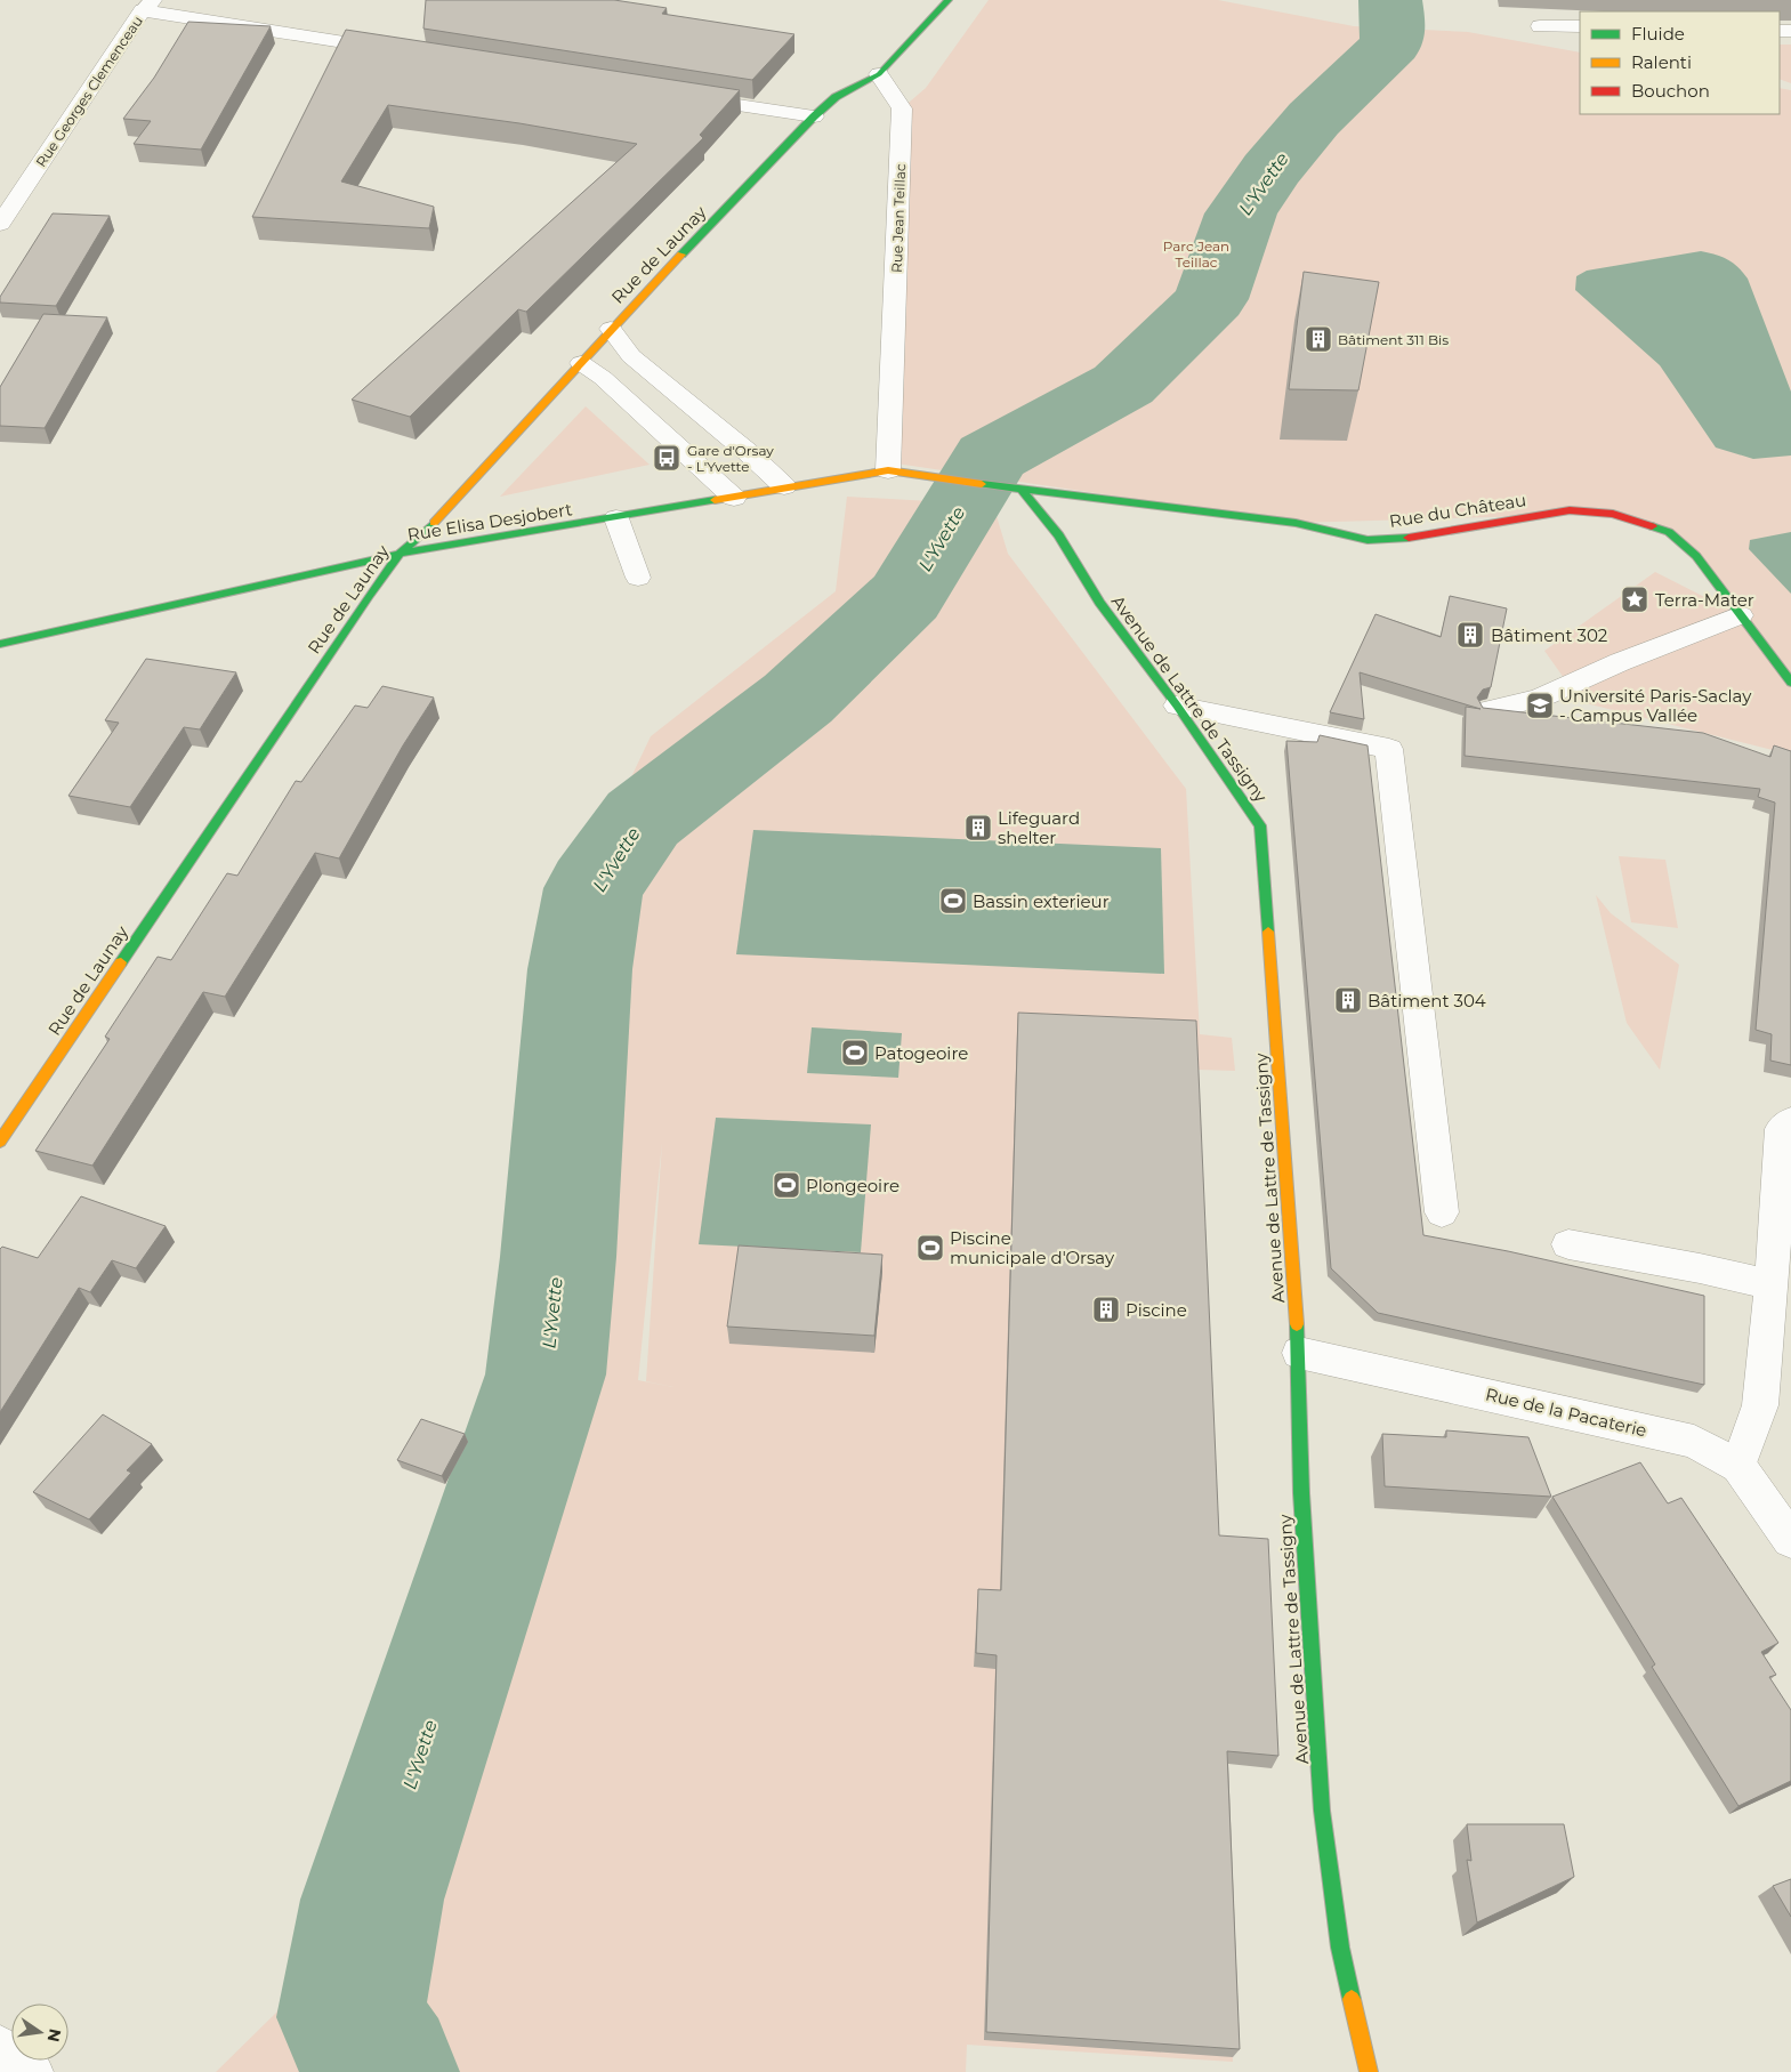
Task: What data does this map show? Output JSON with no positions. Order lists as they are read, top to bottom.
{
  "streets": {
    "street": [
      "Rue Georges Clemenceau",
      "Rue Jean Teillac",
      "Rue de Launay",
      "Rue du Château",
      "Rue Elisa Desjobert",
      "Avenue de Lattre de Tassigny",
      "Rue de la Pacaterie"
    ]
  },
  "crossings": [
    ["Rue Jean Teillac", "Rue de Launay"],
    ["Rue Jean Teillac", "Rue Elisa Desjobert"],
    ["Rue de Launay", "Rue Elisa Desjobert"],
    ["Rue du Château", "Avenue de Lattre de Tassigny"],
    ["Avenue de Lattre de Tassigny", "Rue de la Pacaterie"]
  ],
  "water": ["L'Yvette"],
  "parks": ["Parc Jean Teillac"],
  "places": {
    "building": [
      "Bâtiment 311 Bis",
      "Bâtiment 302",
      "Lifeguard shelter",
      "Bâtiment 304",
      "Piscine"
    ],
    "bus stop": ["Gare d'Orsay - L'Yvette"],
    "place": ["Terra-Mater"],
    "school or university": ["Université Paris-Saclay - Campus Vallée"],
    "sports": [
      "Bassin exterieur",
      "Patogeoire",
      "Plongeoire",
      "Piscine municipale d'Orsay"
    ]
  },
  "legend": ["Fluide", "Ralenti", "Bouchon"],
  "north": "right"
}
